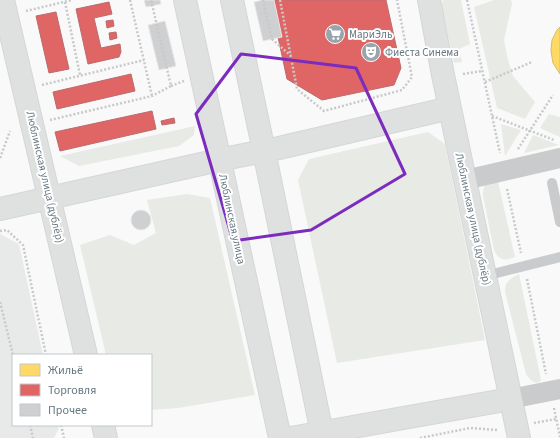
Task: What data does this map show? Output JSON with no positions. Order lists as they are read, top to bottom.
{
  "streets": {
    "street": ["Люблинская улица (дублёр)", "Люблинская улица"]
  },
  "places": {
    "supermarket": ["МариЭль"],
    "theatre": ["Фиеста Синема"]
  },
  "legend": ["Жильё", "Торговля", "Прочее"]
}
